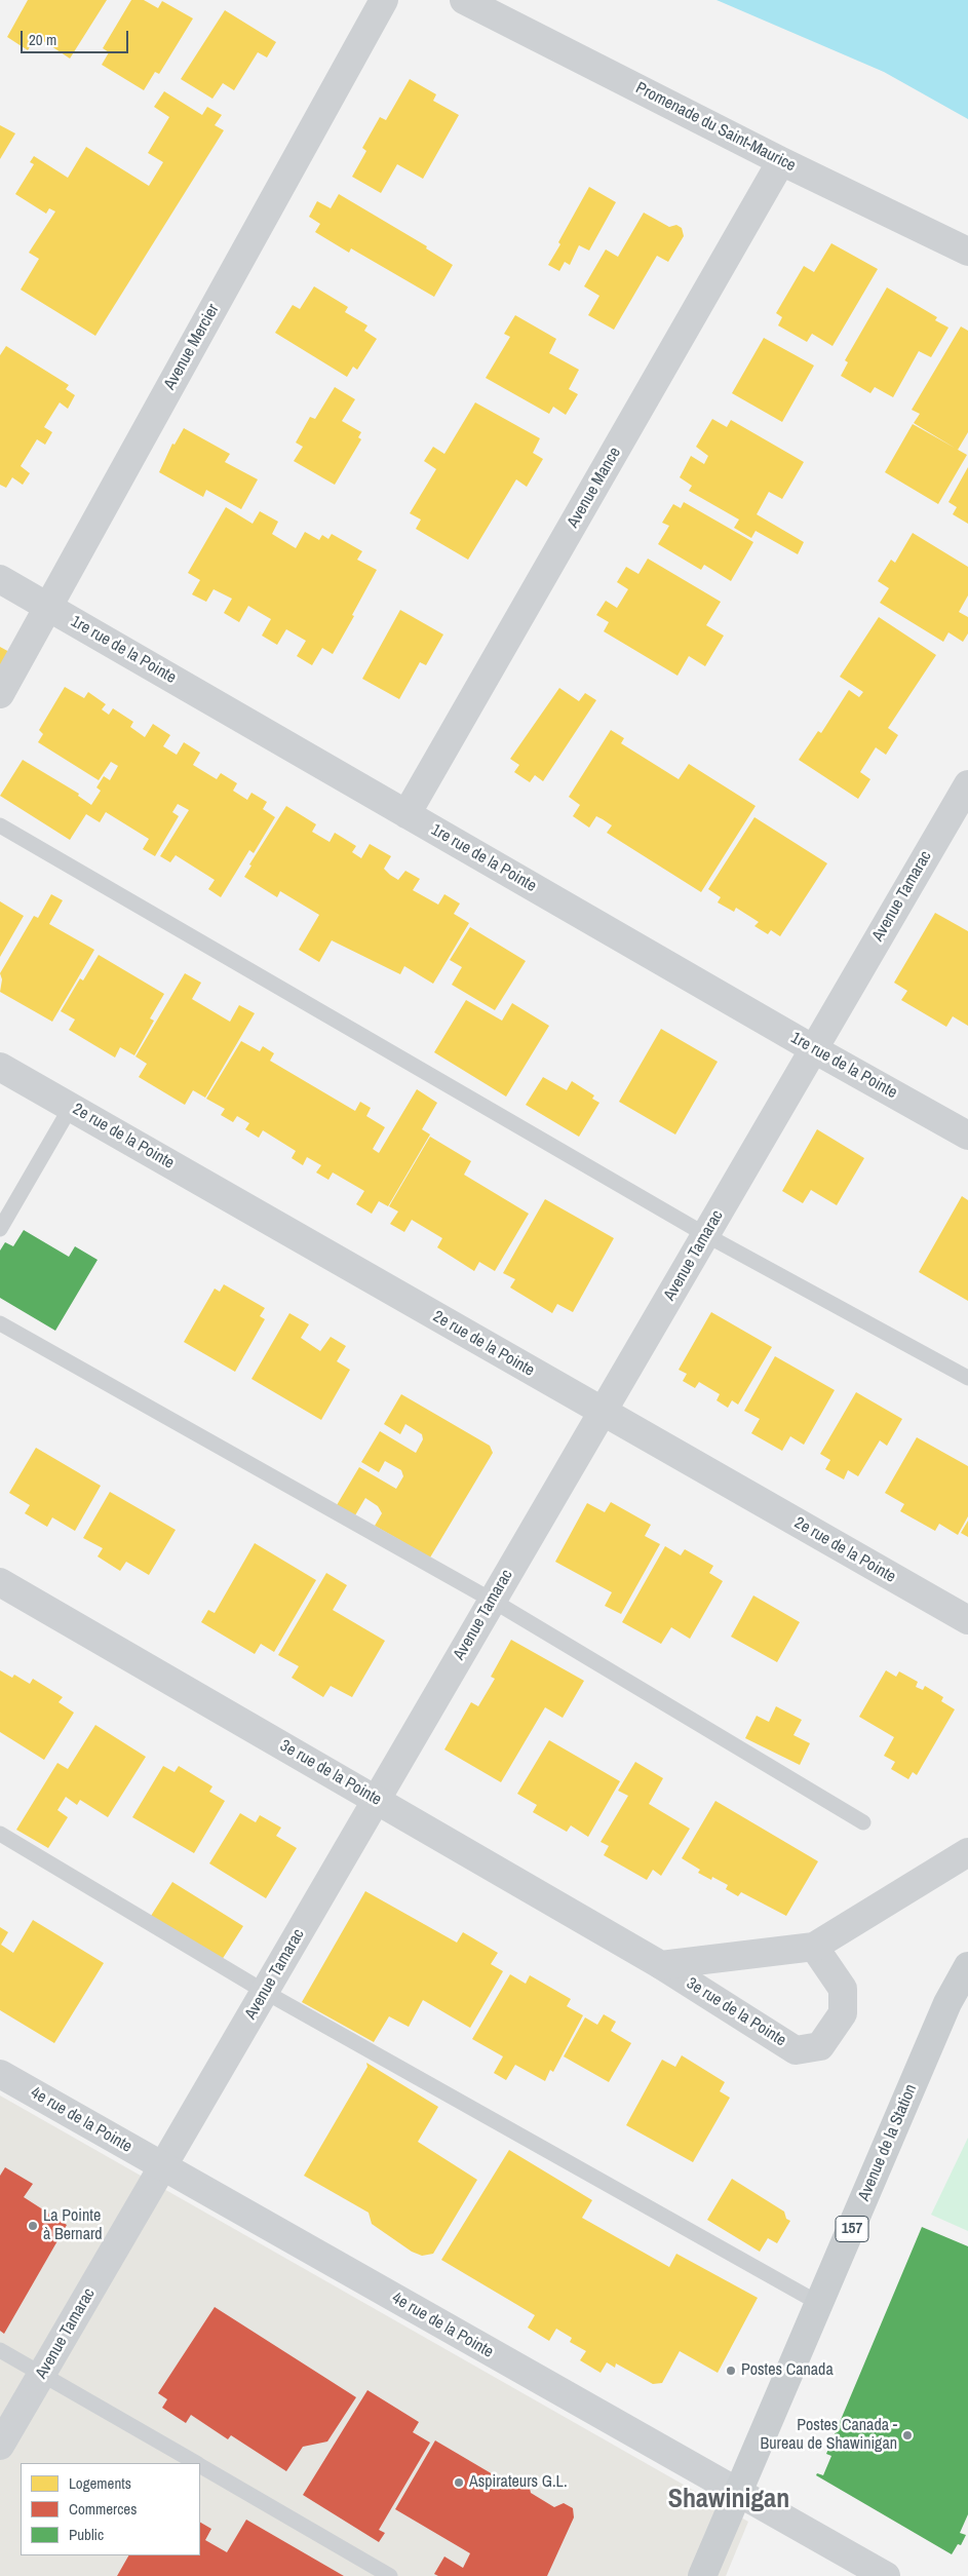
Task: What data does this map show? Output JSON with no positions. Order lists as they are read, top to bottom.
{
  "streets": {
    "main road": ["Avenue de la Station", "157"],
    "street": [
      "Promenade du Saint-Maurice",
      "Avenue Mercier",
      "Avenue Mance",
      "1re rue de la Pointe",
      "Avenue Tamarac",
      "2e rue de la Pointe",
      "3e rue de la Pointe",
      "4e rue de la Pointe"
    ]
  },
  "crossings": [
    ["Promenade du Saint-Maurice", "Avenue Mance"],
    ["Avenue Mercier", "1re rue de la Pointe"],
    ["Avenue Mance", "1re rue de la Pointe"],
    ["1re rue de la Pointe", "Avenue Tamarac"],
    ["Avenue Tamarac", "2e rue de la Pointe"],
    ["Avenue Tamarac", "3e rue de la Pointe"],
    ["Avenue Tamarac", "4e rue de la Pointe"],
    ["4e rue de la Pointe", "Avenue de la Station"]
  ],
  "districts": ["Shawinigan"],
  "places": [
    "La Pointe à Bernard",
    "Postes Canada",
    "Postes Canada - Bureau de Shawinigan",
    "Aspirateurs G.L."
  ],
  "legend": ["Logements", "Commerces", "Public"],
  "scale_bar": "20 m"
}
